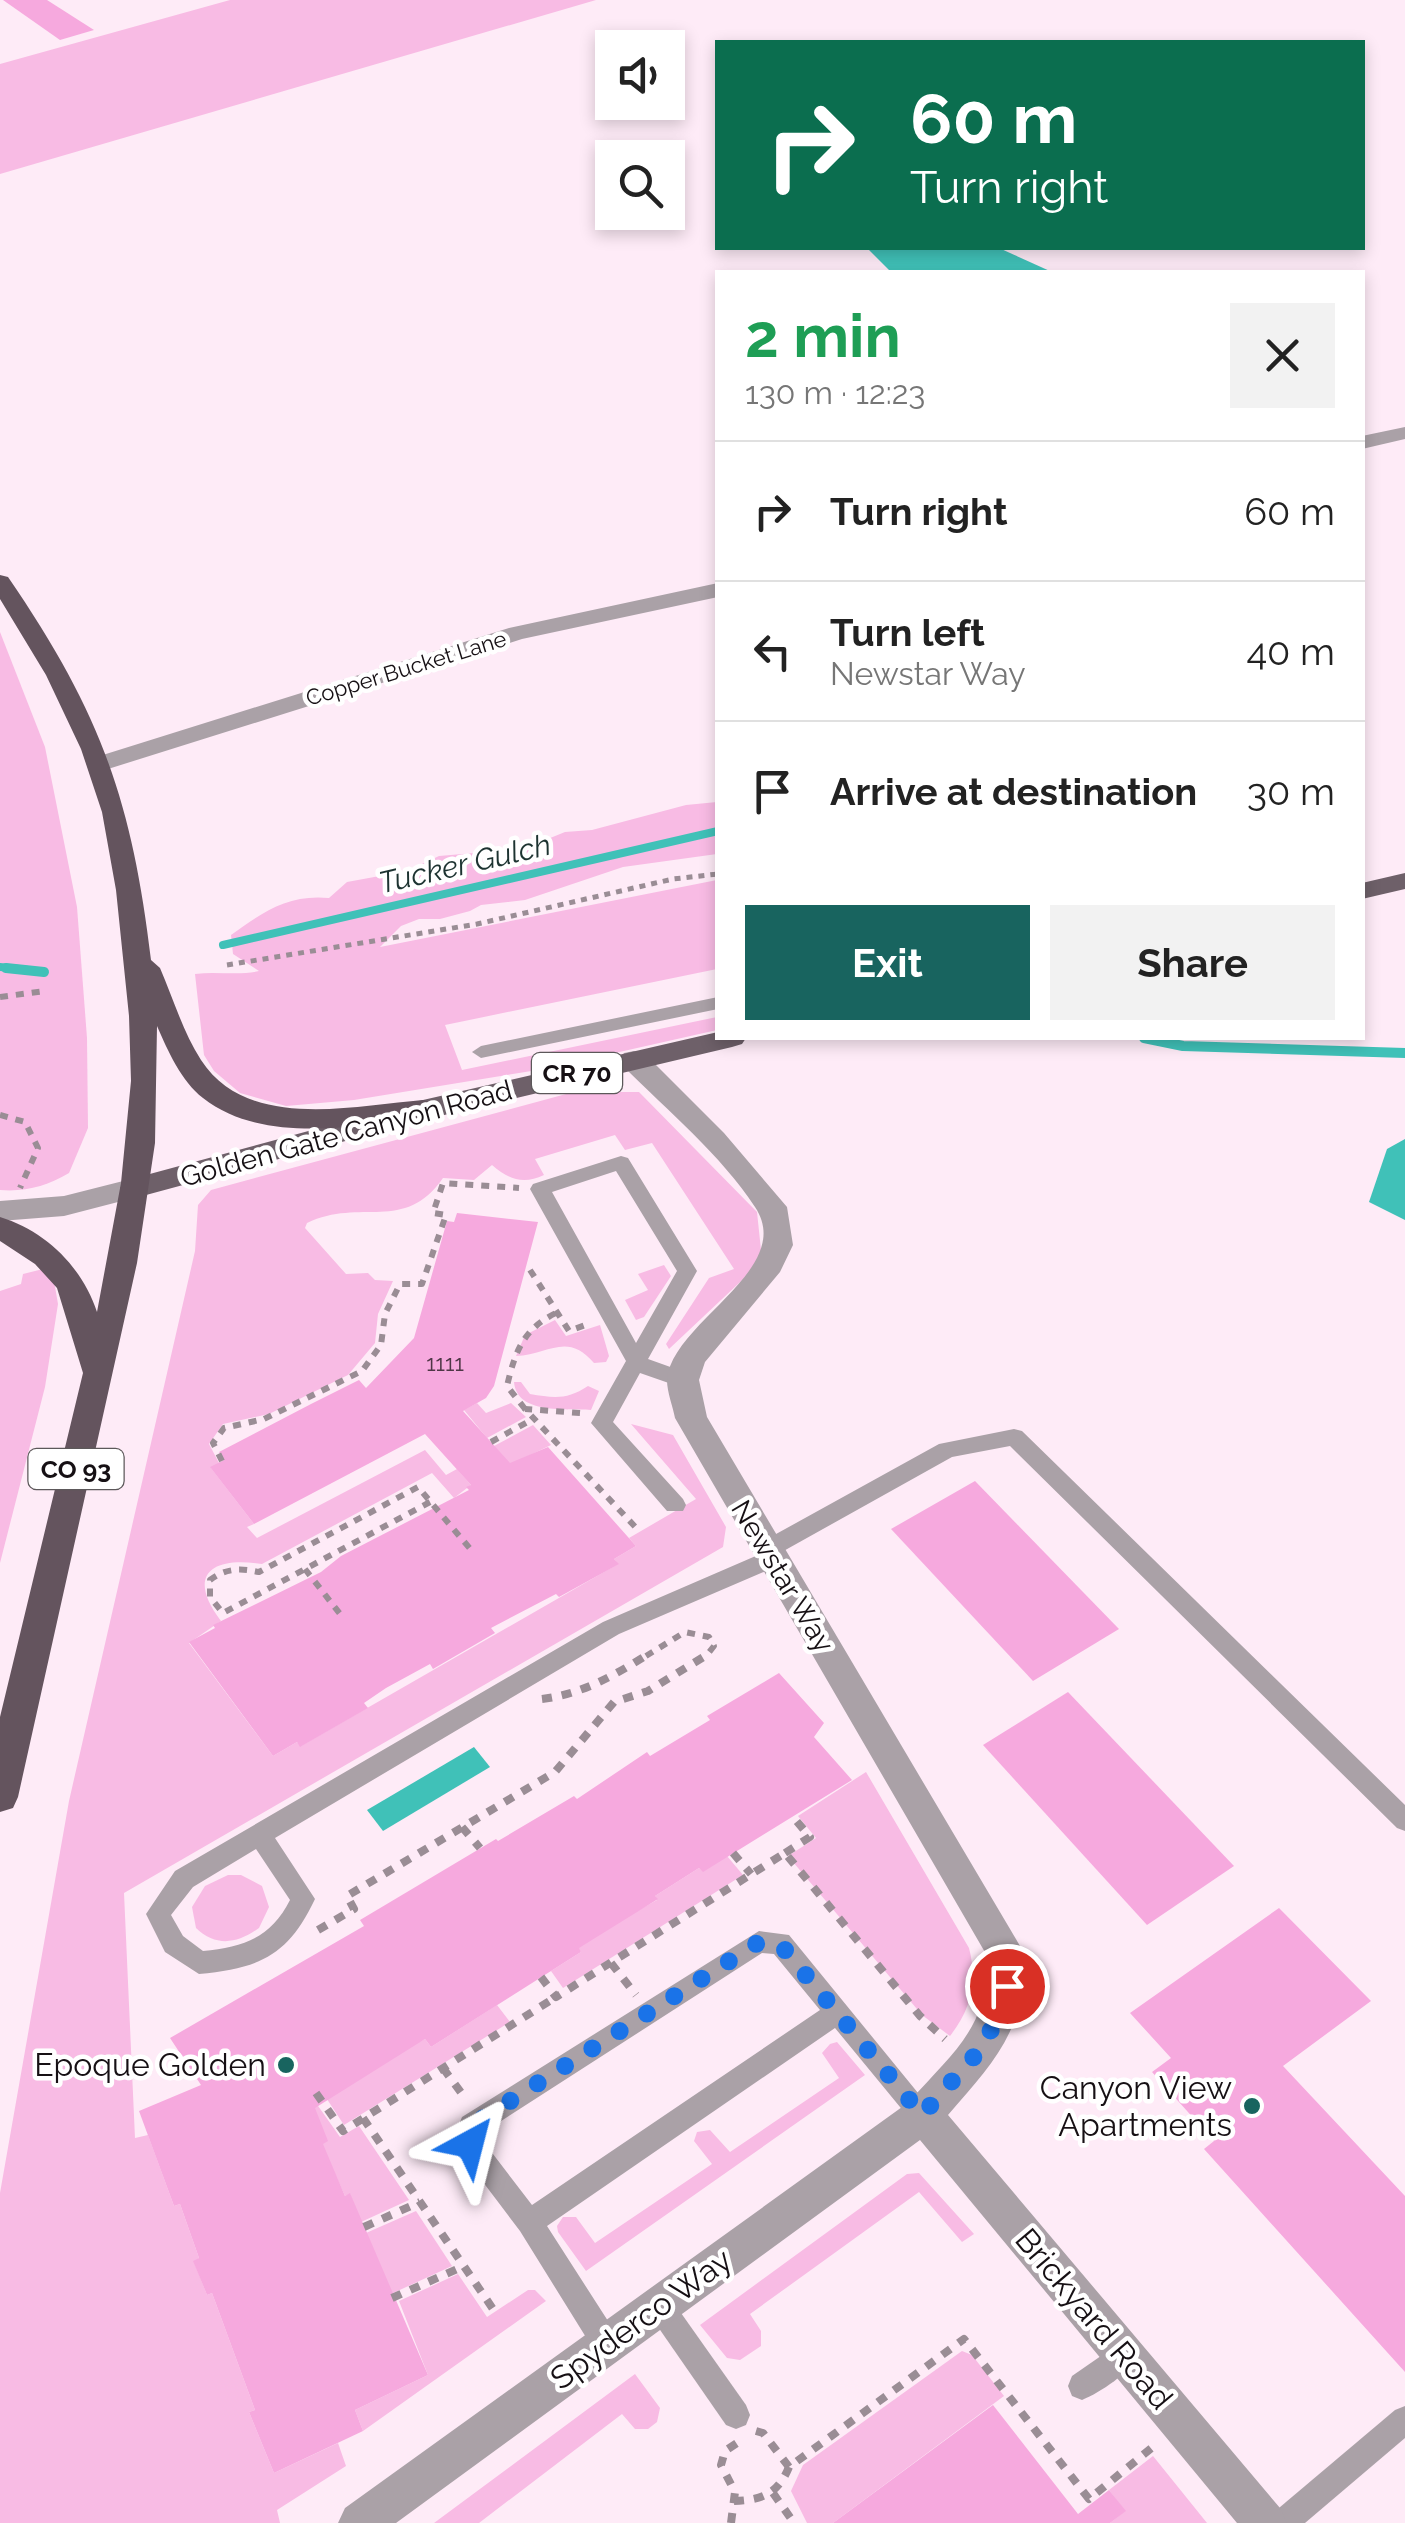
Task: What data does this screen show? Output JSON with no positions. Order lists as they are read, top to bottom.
{
  "streets": {
    "highway": ["CO 93"],
    "main road": ["CR 70", "Golden Gate Canyon Road"],
    "street": [
      "Copper Bucket Lane",
      "Newstar Way",
      "Spyderco Way",
      "Brickyard Road"
    ]
  },
  "crossings": [
    ["Copper Bucket Lane", "CO 93"],
    ["Golden Gate Canyon Road", "CO 93"],
    ["Newstar Way", "Spyderco Way"],
    ["Newstar Way", "Brickyard Road"],
    ["Spyderco Way", "Brickyard Road"]
  ],
  "water": ["Tucker Gulch"],
  "places": ["Epoque Golden", "Canyon View Apartments"],
  "house_numbers": ["1111"],
  "page": {
    "turn": ["60 m", "Turn right"],
    "heading": ["2 min", "130 m · 12:23"],
    "list": [
      {
        "name": "Turn right",
        "value": "60 m"
      },
      {
        "name": "Turn left",
        "note": "Newstar Way",
        "value": "40 m"
      },
      {
        "name": "Arrive at destination",
        "value": "30 m"
      }
    ],
    "buttons": ["Exit", "Share"]
  }
}
